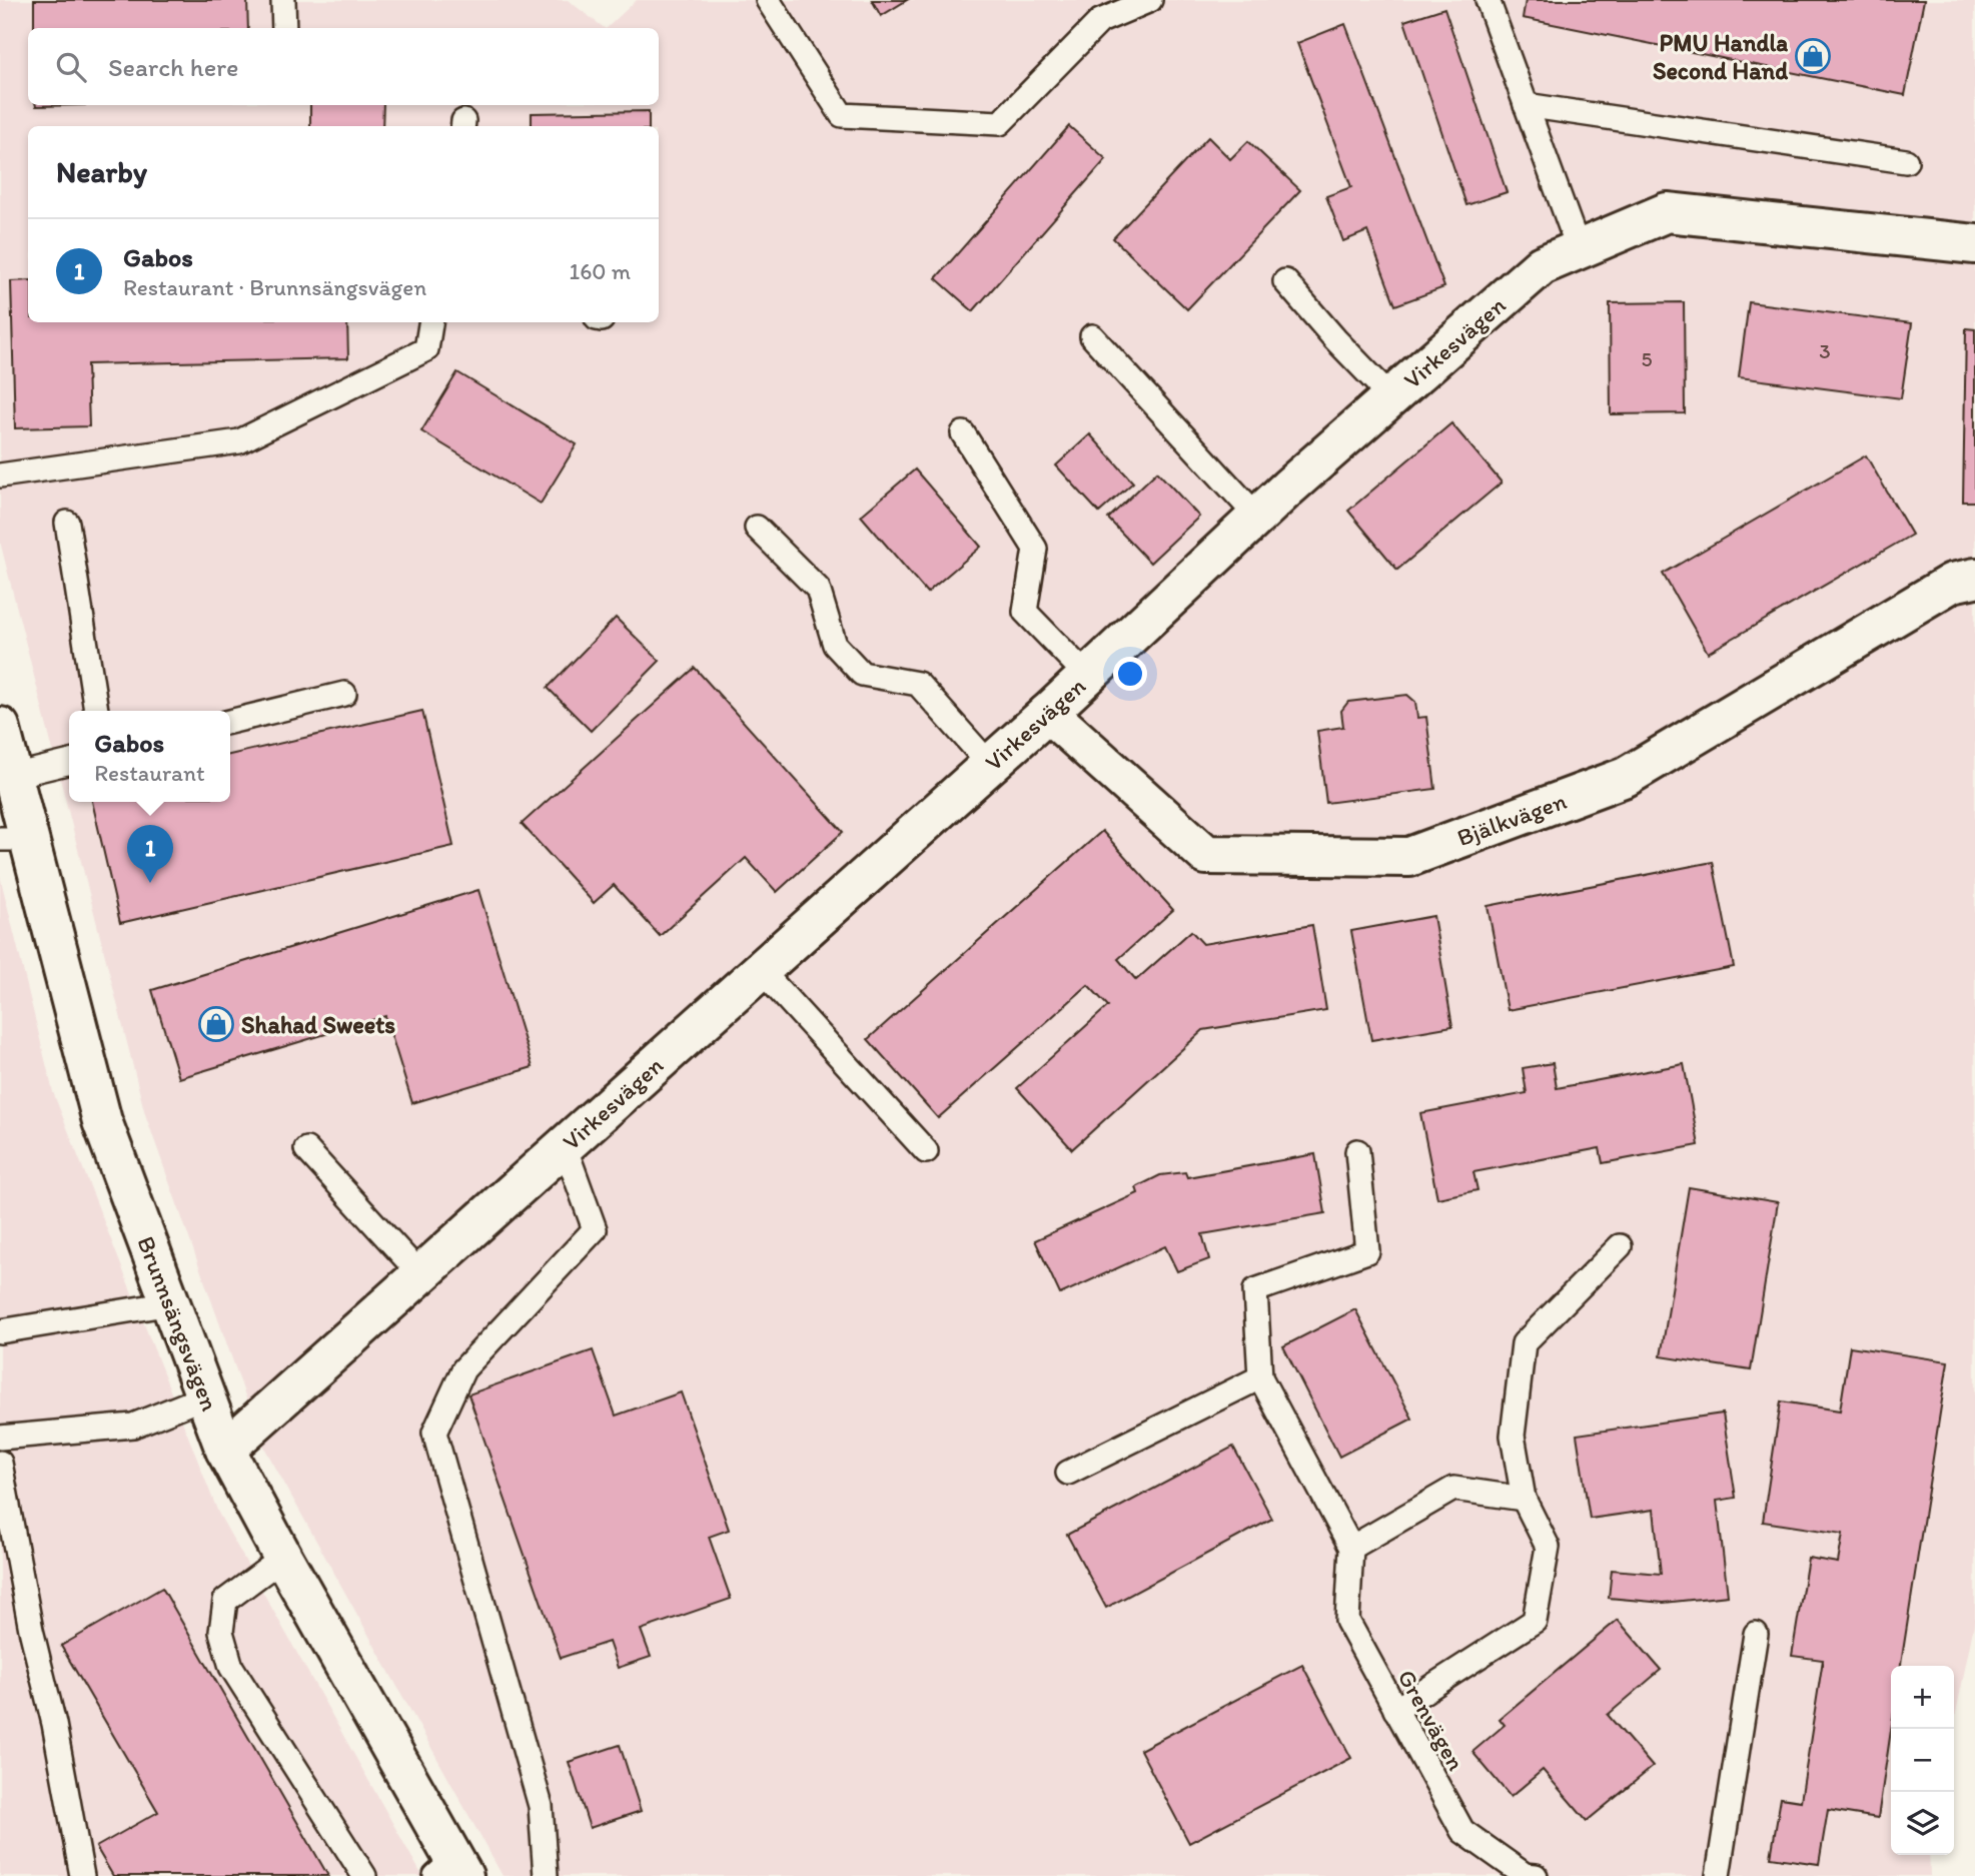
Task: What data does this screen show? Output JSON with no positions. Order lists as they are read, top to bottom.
{
  "streets": {
    "street": ["Virkesvägen", "Bjälkvägen", "Brunnsängsvägen"],
    "lane": ["Grenvägen"]
  },
  "crossings": [
    ["Virkesvägen", "Bjälkvägen"],
    ["Virkesvägen", "Brunnsängsvägen"]
  ],
  "places": {
    "shop": ["PMU Handla Second Hand", "Shahad Sweets"]
  },
  "house_numbers": ["3", "5"],
  "page": {
    "search": "Search here",
    "heading": "Nearby",
    "list": [
      {
        "mark": "1",
        "name": "Gabos",
        "note": "Restaurant · Brunnsängsvägen",
        "value": "160 m"
      }
    ],
    "popup": ["Gabos", "Restaurant"],
    "pins": "1",
    "map_buttons": ["+", "−"]
  }
}
